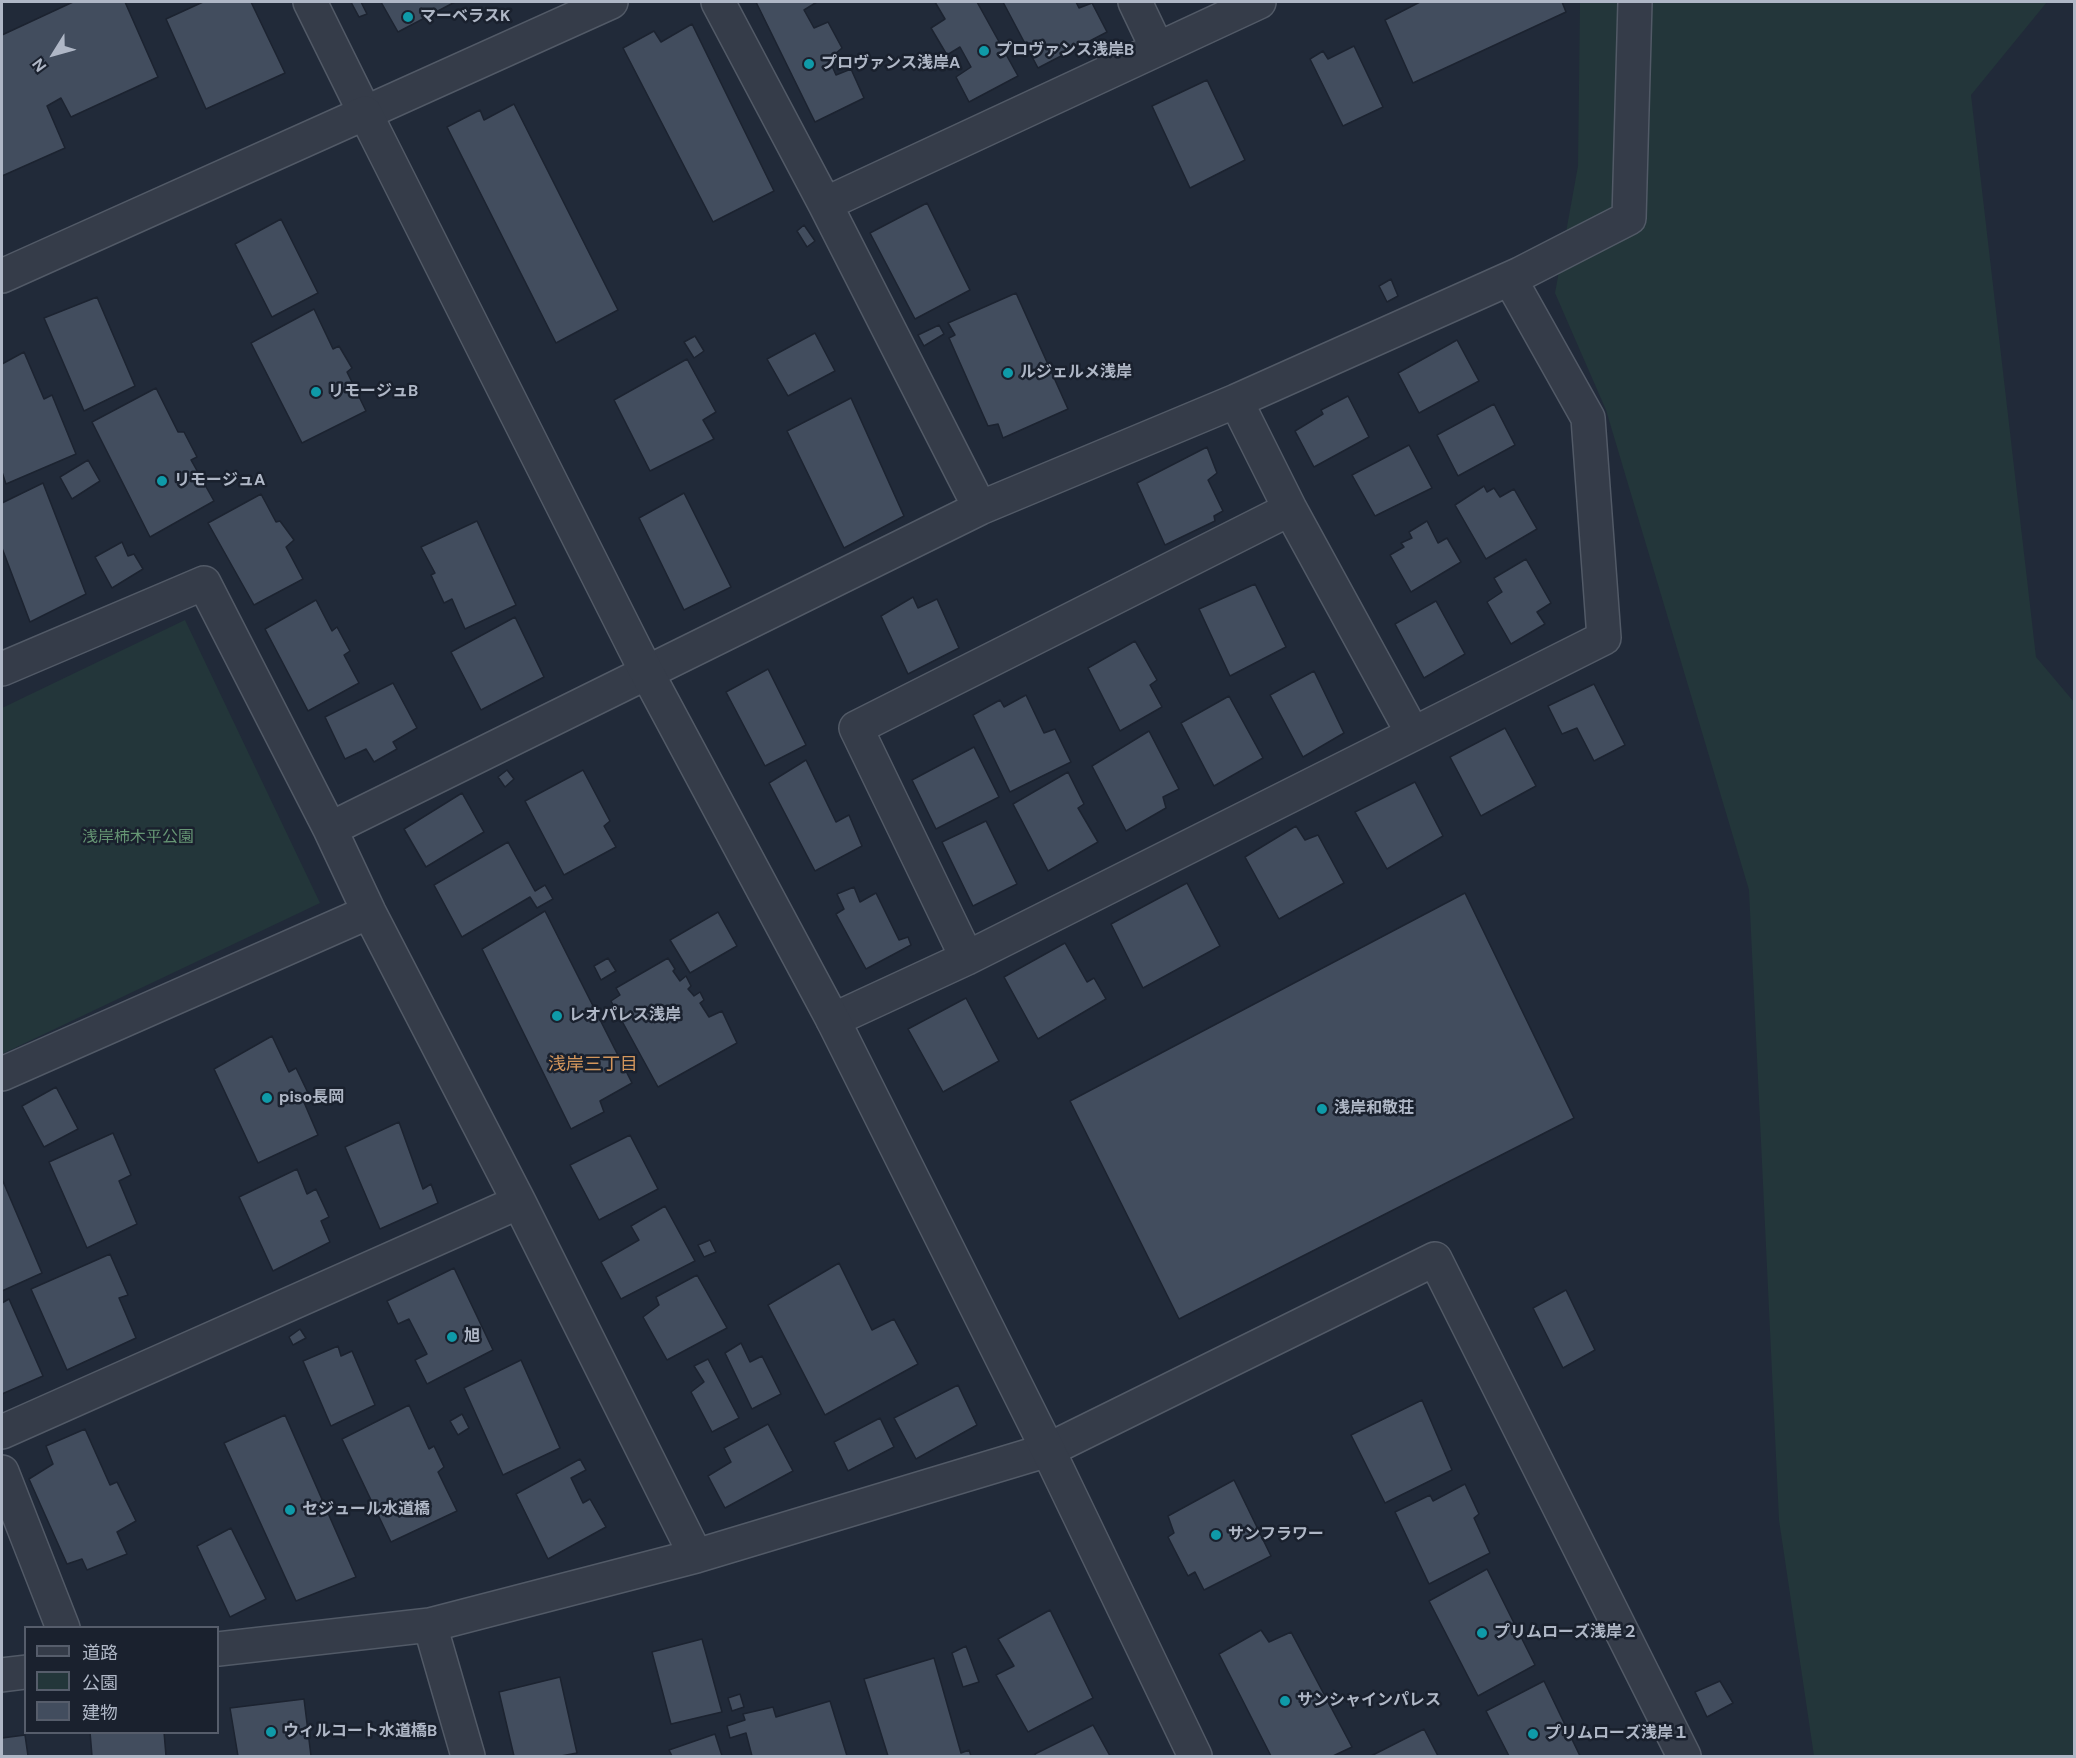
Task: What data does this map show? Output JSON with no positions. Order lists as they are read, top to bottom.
{
  "districts": ["浅岸三丁目"],
  "parks": ["浅岸柿木平公園"],
  "places": [
    "マーベラスK",
    "プロヴァンス浅岸B",
    "プロヴァンス浅岸A",
    "ルジェルメ浅岸",
    "リモージュB",
    "リモージュA",
    "レオパレス浅岸",
    "piso長岡",
    "浅岸和敬荘",
    "旭",
    "セジュール水道橋",
    "サンフラワー",
    "プリムローズ浅岸２",
    "サンシャインパレス",
    "ウィルコート水道橋B",
    "プリムローズ浅岸１"
  ],
  "legend": ["道路", "公園", "建物"],
  "north": "bottom left"
}
